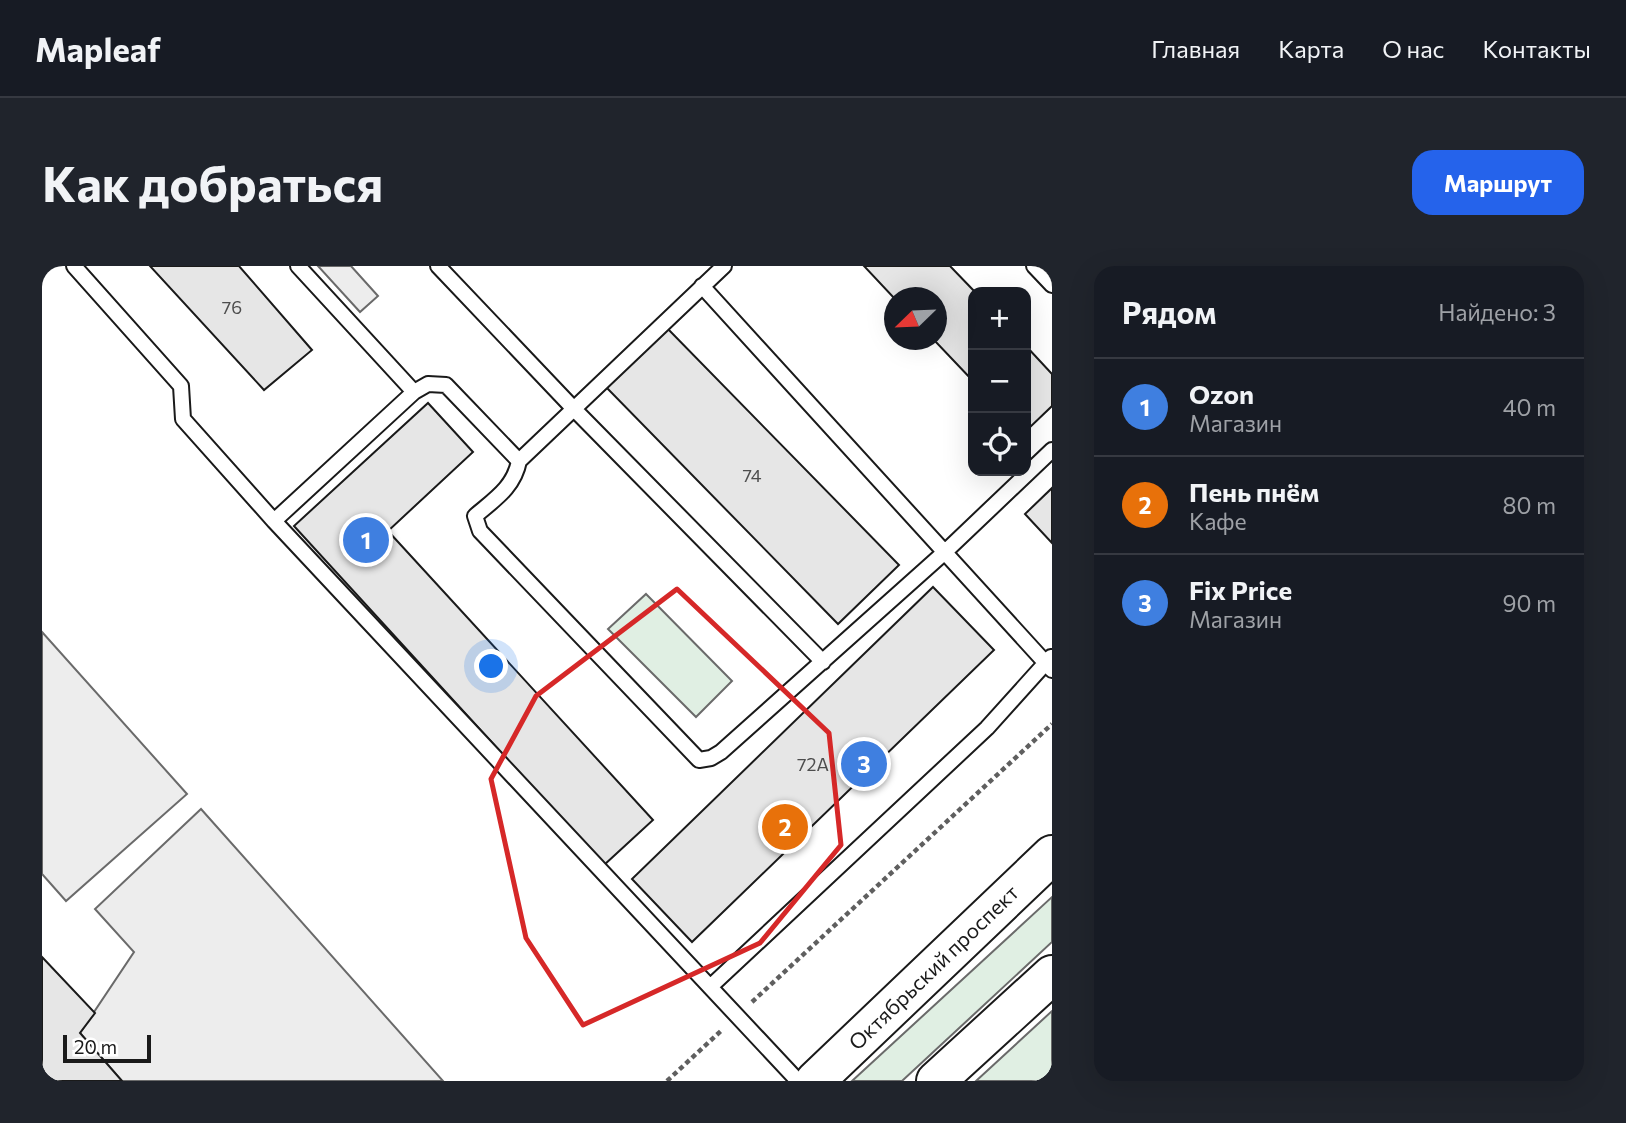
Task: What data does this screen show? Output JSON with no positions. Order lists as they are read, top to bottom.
{
  "streets": {
    "main road": ["Октябрьский проспект"]
  },
  "house_numbers": ["76", "74", "72А"],
  "scale_bar": "20 m",
  "north": "bottom left",
  "page": {
    "header": "Mapleaf",
    "nav": [
      "Главная",
      "Карта",
      "О нас",
      "Контакты"
    ],
    "buttons": "Маршрут",
    "title": "Как добраться",
    "heading": ["Рядом", "Найдено: 3"],
    "map_buttons": ["+", "−"],
    "list": [
      {
        "mark": "1",
        "name": "Ozon",
        "note": "Магазин",
        "value": "40 m"
      },
      {
        "mark": "2",
        "name": "Пень пнём",
        "note": "Кафе",
        "value": "80 m"
      },
      {
        "mark": "3",
        "name": "Fix Price",
        "note": "Магазин",
        "value": "90 m"
      }
    ],
    "pins": ["1", "3", "2"],
    "scale": "20 m"
  }
}
